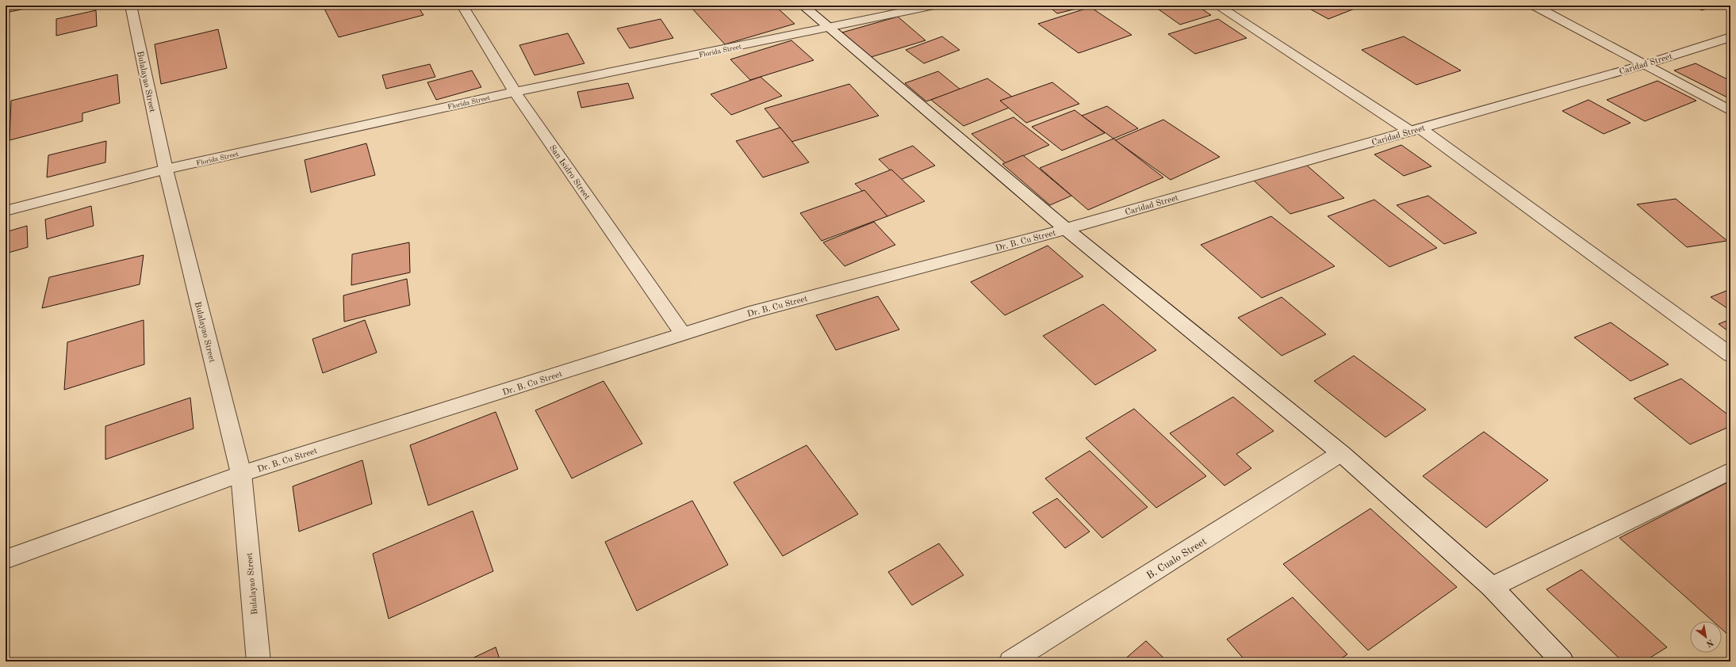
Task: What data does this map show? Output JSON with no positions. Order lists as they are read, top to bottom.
{
  "streets": {
    "street": [
      "Florida Street",
      "Caridad Street",
      "Bulalayao Street",
      "San Isidro Street",
      "Dr. B. Cu Street",
      "B. Cualo Street"
    ]
  },
  "crossings": [
    ["Florida Street", "Bulalayao Street"],
    ["Florida Street", "San Isidro Street"],
    ["Caridad Street", "Dr. B. Cu Street"],
    ["Bulalayao Street", "Dr. B. Cu Street"],
    ["San Isidro Street", "Dr. B. Cu Street"]
  ],
  "north": "bottom right"
}
